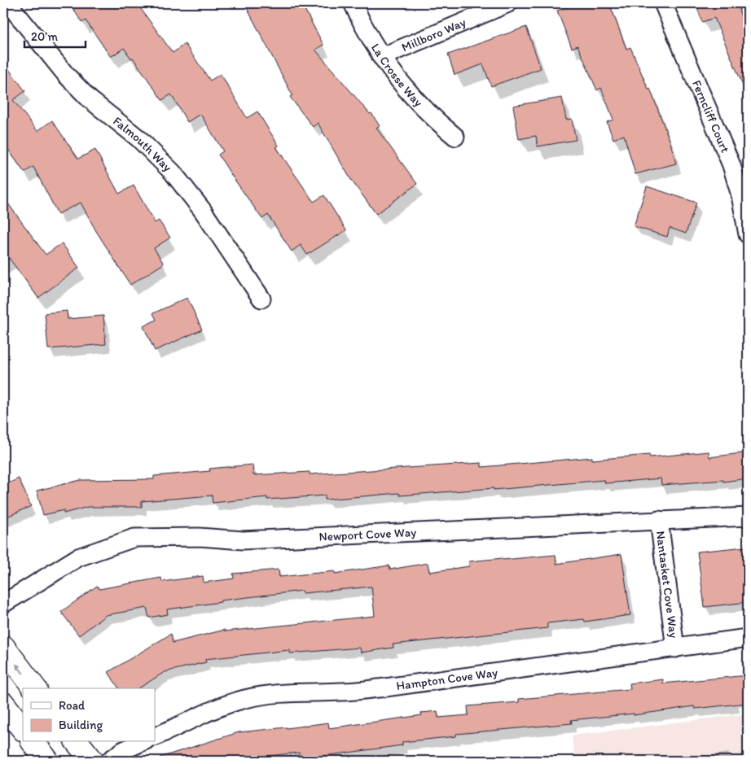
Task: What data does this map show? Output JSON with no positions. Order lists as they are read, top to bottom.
{
  "streets": {
    "street": [
      "Millboro Way",
      "La Crosse Way",
      "Ferncliff Court",
      "Falmouth Way",
      "Newport Cove Way",
      "Nantasket Cove Way",
      "Hampton Cove Way"
    ]
  },
  "crossings": [
    ["Millboro Way", "La Crosse Way"],
    ["Newport Cove Way", "Nantasket Cove Way"],
    ["Nantasket Cove Way", "Hampton Cove Way"]
  ],
  "legend": ["Road", "Building"],
  "scale_bar": "20 m"
}
